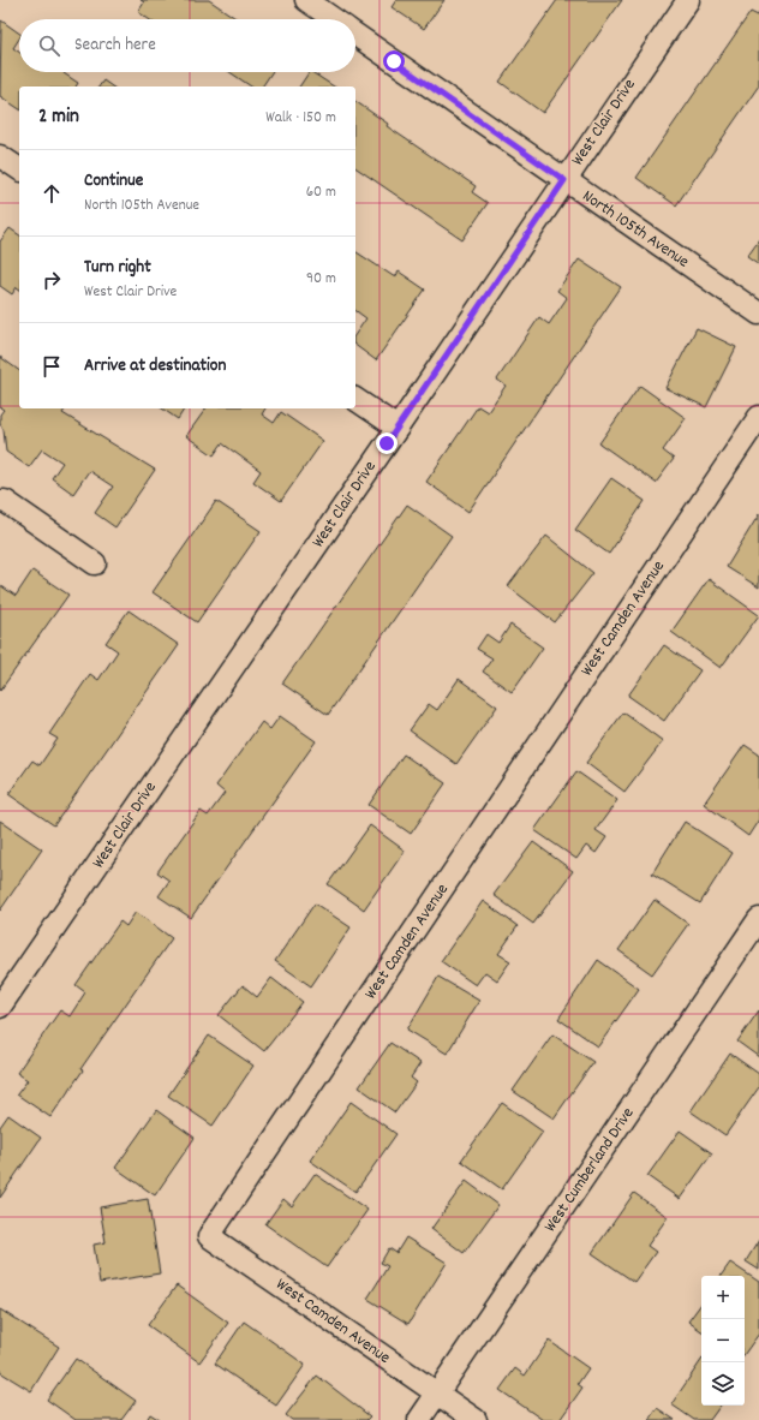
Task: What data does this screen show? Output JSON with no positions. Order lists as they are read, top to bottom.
{
  "streets": {
    "street": [
      "West Clair Drive",
      "North 105th Avenue",
      "West Camden Avenue",
      "West Cumberland Drive"
    ]
  },
  "crossings": [
    ["West Clair Drive", "North 105th Avenue"],
    ["West Camden Avenue", "West Cumberland Drive"]
  ],
  "page": {
    "search": "Search here",
    "heading": ["2 min", "Walk · 150 m"],
    "list": [
      ["Continue", "North 105th Avenue", "60 m"],
      ["Turn right", "West Clair Drive", "90 m"],
      "Arrive at destination"
    ],
    "map_buttons": ["+", "−"]
  }
}
